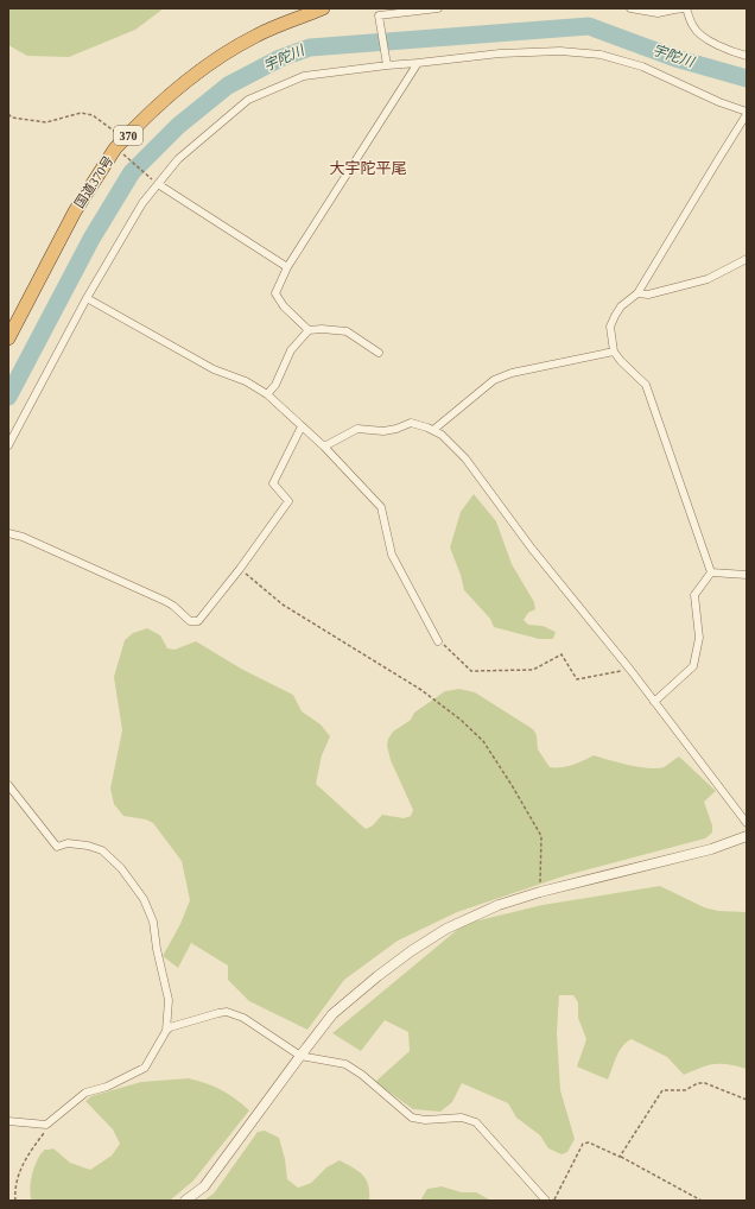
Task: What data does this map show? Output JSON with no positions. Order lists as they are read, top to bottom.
{
  "streets": {
    "highway": ["370", "国道370号"]
  },
  "districts": ["大宇陀平尾"],
  "water": ["宇陀川"]
}
